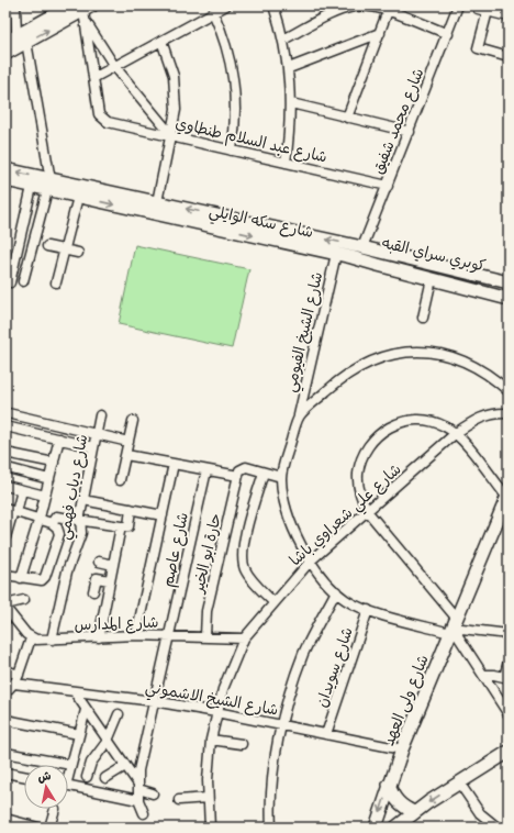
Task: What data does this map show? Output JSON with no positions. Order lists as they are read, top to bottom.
{
  "streets": {
    "main road": ["شارع سكه الوايلي", "كوبري سراي القبه", "شارع ولى العهد"],
    "street": [
      "شارع محمد شفيق",
      "شارع عبد السلام طنطاوي",
      "شارع الشيخ الفيومي",
      "شارع دياب فهمي",
      "شارع علي شعراوي باشا",
      "شارع عاصم",
      "حارة ابو الخير",
      "شارع المدارس",
      "شارع سويدان",
      "شارع الشيخ الاشموني"
    ]
  },
  "crossings": [
    ["شارع محمد شفيق", "شارع عبد السلام طنطاوي"],
    ["شارع محمد شفيق", "شارع سكه الوايلي"],
    ["شارع سكه الوايلي", "كوبري سراي القبه"],
    ["شارع سكه الوايلي", "شارع الشيخ الفيومي"],
    ["شارع دياب فهمي", "شارع المدارس"],
    ["شارع علي شعراوي باشا", "شارع المدارس"],
    ["شارع علي شعراوي باشا", "شارع الشيخ الاشموني"],
    ["شارع عاصم", "شارع المدارس"],
    ["شارع عاصم", "شارع الشيخ الاشموني"],
    ["حارة ابو الخير", "شارع المدارس"],
    ["شارع سويدان", "شارع الشيخ الاشموني"],
    ["شارع الشيخ الاشموني", "شارع ولى العهد"]
  ],
  "north": "top"
}
